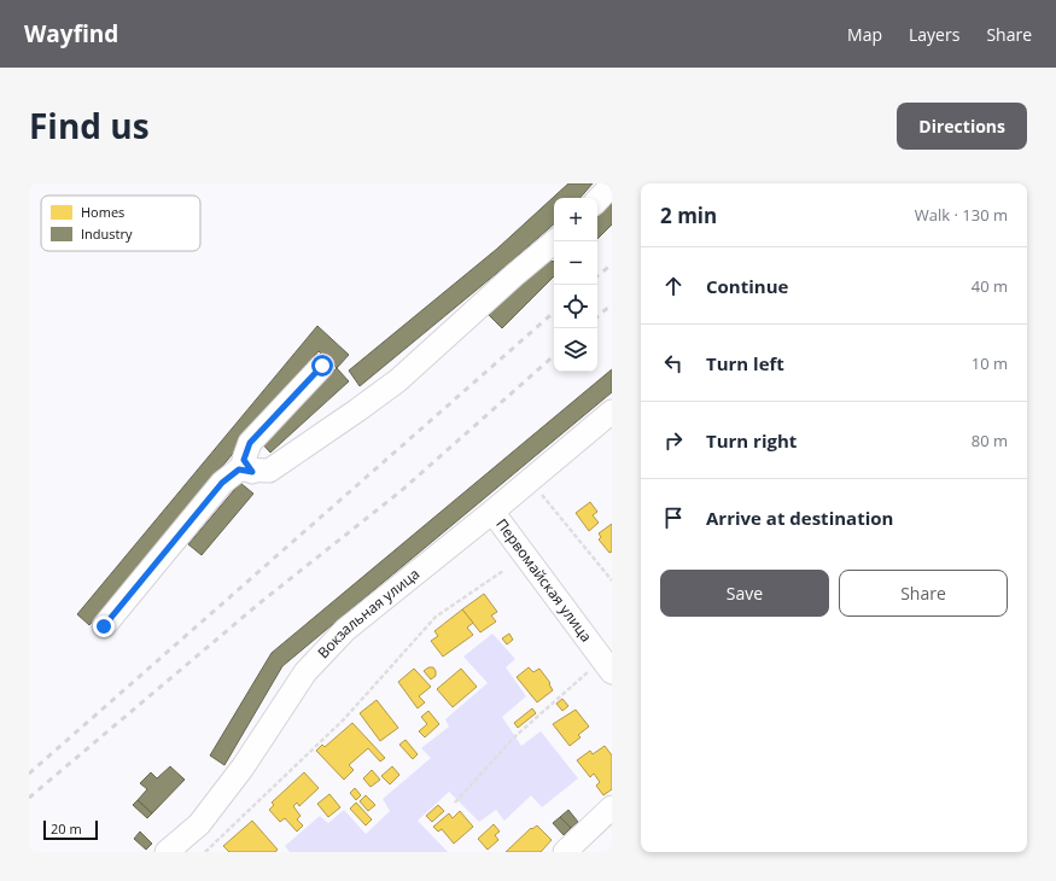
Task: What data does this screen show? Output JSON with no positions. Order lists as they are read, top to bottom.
{
  "streets": {
    "street": ["Первомайская улица", "Вокзальная улица"]
  },
  "crossings": [
    ["Первомайская улица", "Вокзальная улица"]
  ],
  "legend": ["Homes", "Industry"],
  "scale_bar": "20 m",
  "page": {
    "header": "Wayfind",
    "nav": ["Map", "Layers", "Share"],
    "title": "Find us",
    "buttons": [
      "Directions",
      ["Save", "Share"]
    ],
    "heading": ["2 min", "Walk · 130 m"],
    "map_buttons": ["+", "−"],
    "list": [
      ["Continue", "40 m"],
      ["Turn left", "10 m"],
      ["Turn right", "80 m"],
      "Arrive at destination"
    ],
    "scale": "20 m"
  }
}
